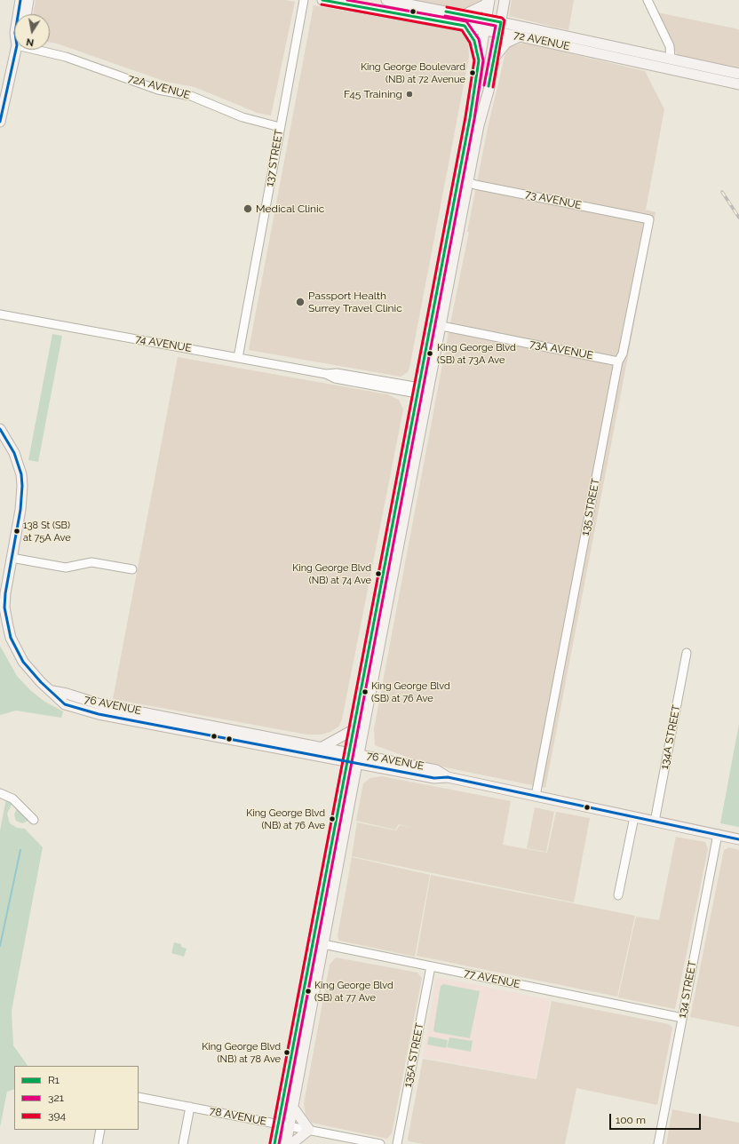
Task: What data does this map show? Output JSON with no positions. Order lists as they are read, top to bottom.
{
  "streets": {
    "main road": ["72 AVENUE", "76 AVENUE"],
    "street": [
      "72A AVENUE",
      "137 STREET",
      "73 AVENUE",
      "74 AVENUE",
      "73A AVENUE",
      "135 STREET",
      "134A STREET",
      "77 AVENUE",
      "134 STREET",
      "135A STREET",
      "78 AVENUE"
    ]
  },
  "crossings": [
    ["72A AVENUE", "137 STREET"],
    ["137 STREET", "74 AVENUE"],
    ["73 AVENUE", "135 STREET"],
    ["73A AVENUE", "135 STREET"],
    ["135 STREET", "76 AVENUE"],
    ["76 AVENUE", "134A STREET"],
    ["76 AVENUE", "134 STREET"],
    ["77 AVENUE", "134 STREET"],
    ["77 AVENUE", "135A STREET"]
  ],
  "places": [
    "King George Boulevard (NB) at 72 Avenue",
    "F45 Training",
    "Medical Clinic",
    "Passport Health Surrey Travel Clinic",
    "King George Blvd (SB) at 73A Ave",
    "138 St (SB) at 75A Ave",
    "King George Blvd (NB) at 74 Ave",
    "King George Blvd (SB) at 76 Ave",
    "King George Blvd (NB) at 76 Ave",
    "King George Blvd (SB) at 77 Ave",
    "King George Blvd (NB) at 78 Ave"
  ],
  "lines": ["transit line R1", "transit line 321", "transit line 394"],
  "legend": ["R1", "321", "394"],
  "scale_bar": "100 m",
  "north": "bottom"
}
